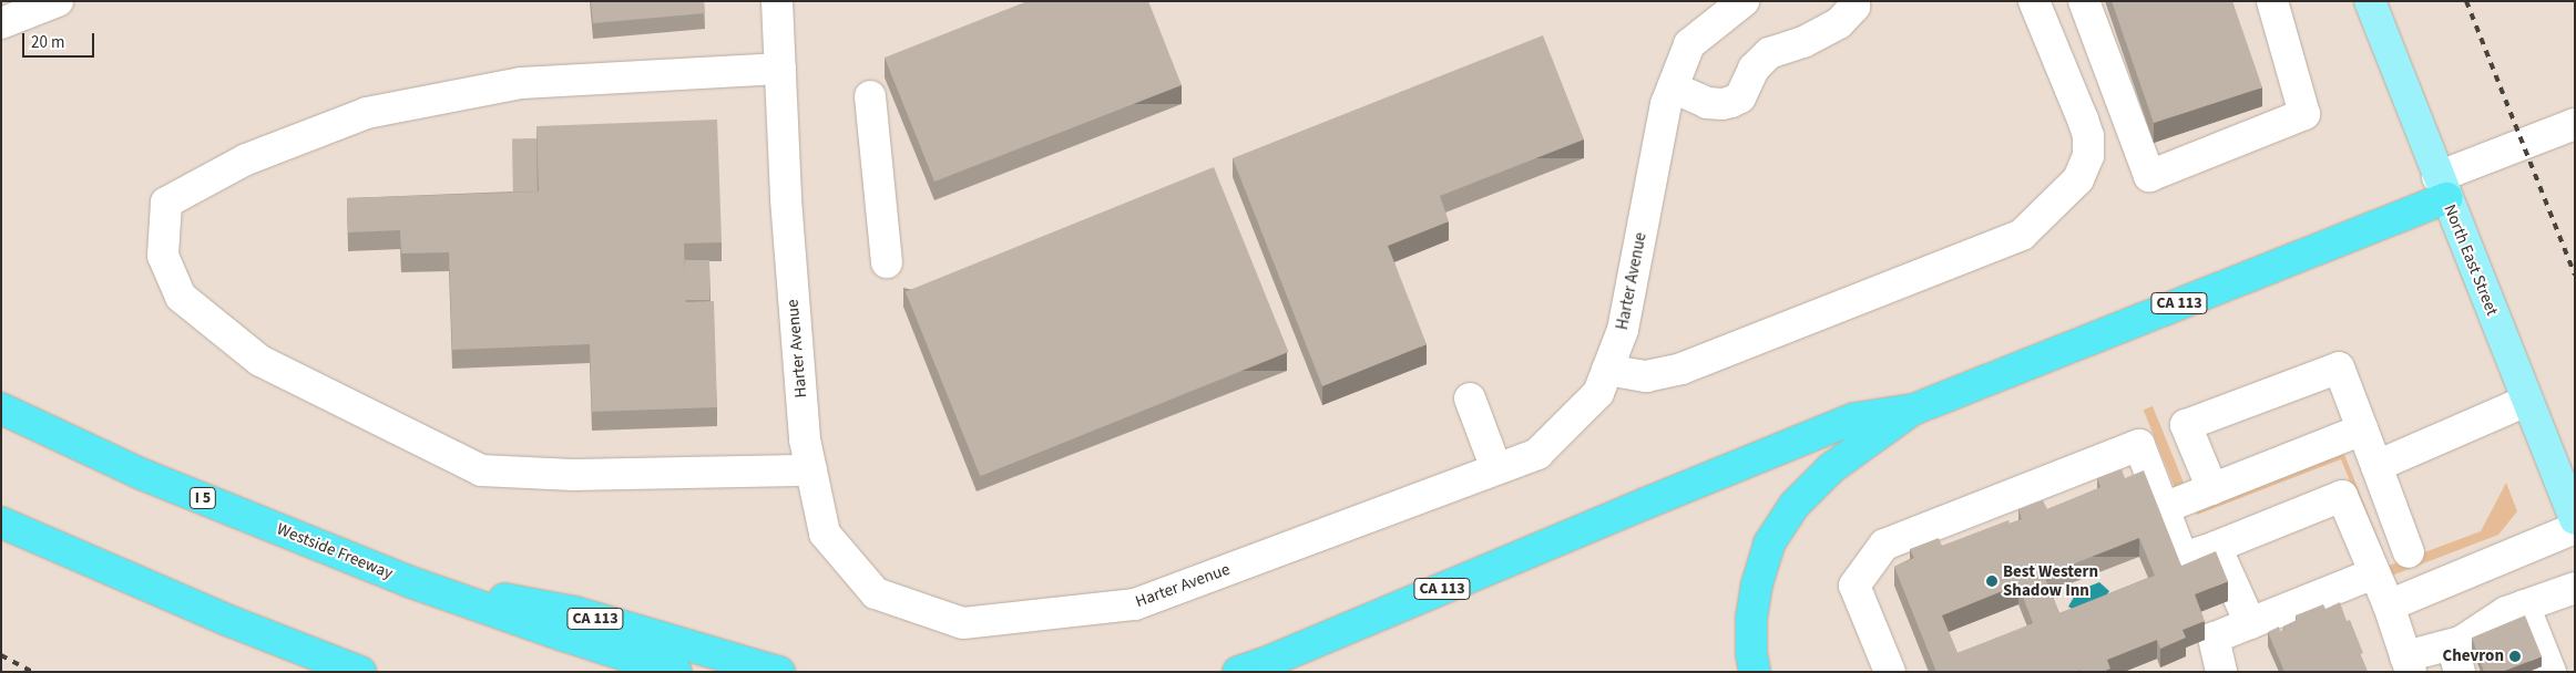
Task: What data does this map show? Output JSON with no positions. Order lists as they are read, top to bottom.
{
  "streets": {
    "highway": ["CA 113", "I 5", "Westside Freeway"],
    "main road": ["North East Street"],
    "street": ["Harter Avenue"]
  },
  "crossings": [
    ["North East Street", "CA 113"],
    ["CA 113", "Westside Freeway"]
  ],
  "places": ["Best Western Shadow Inn", "Chevron"],
  "scale_bar": "20 m"
}
